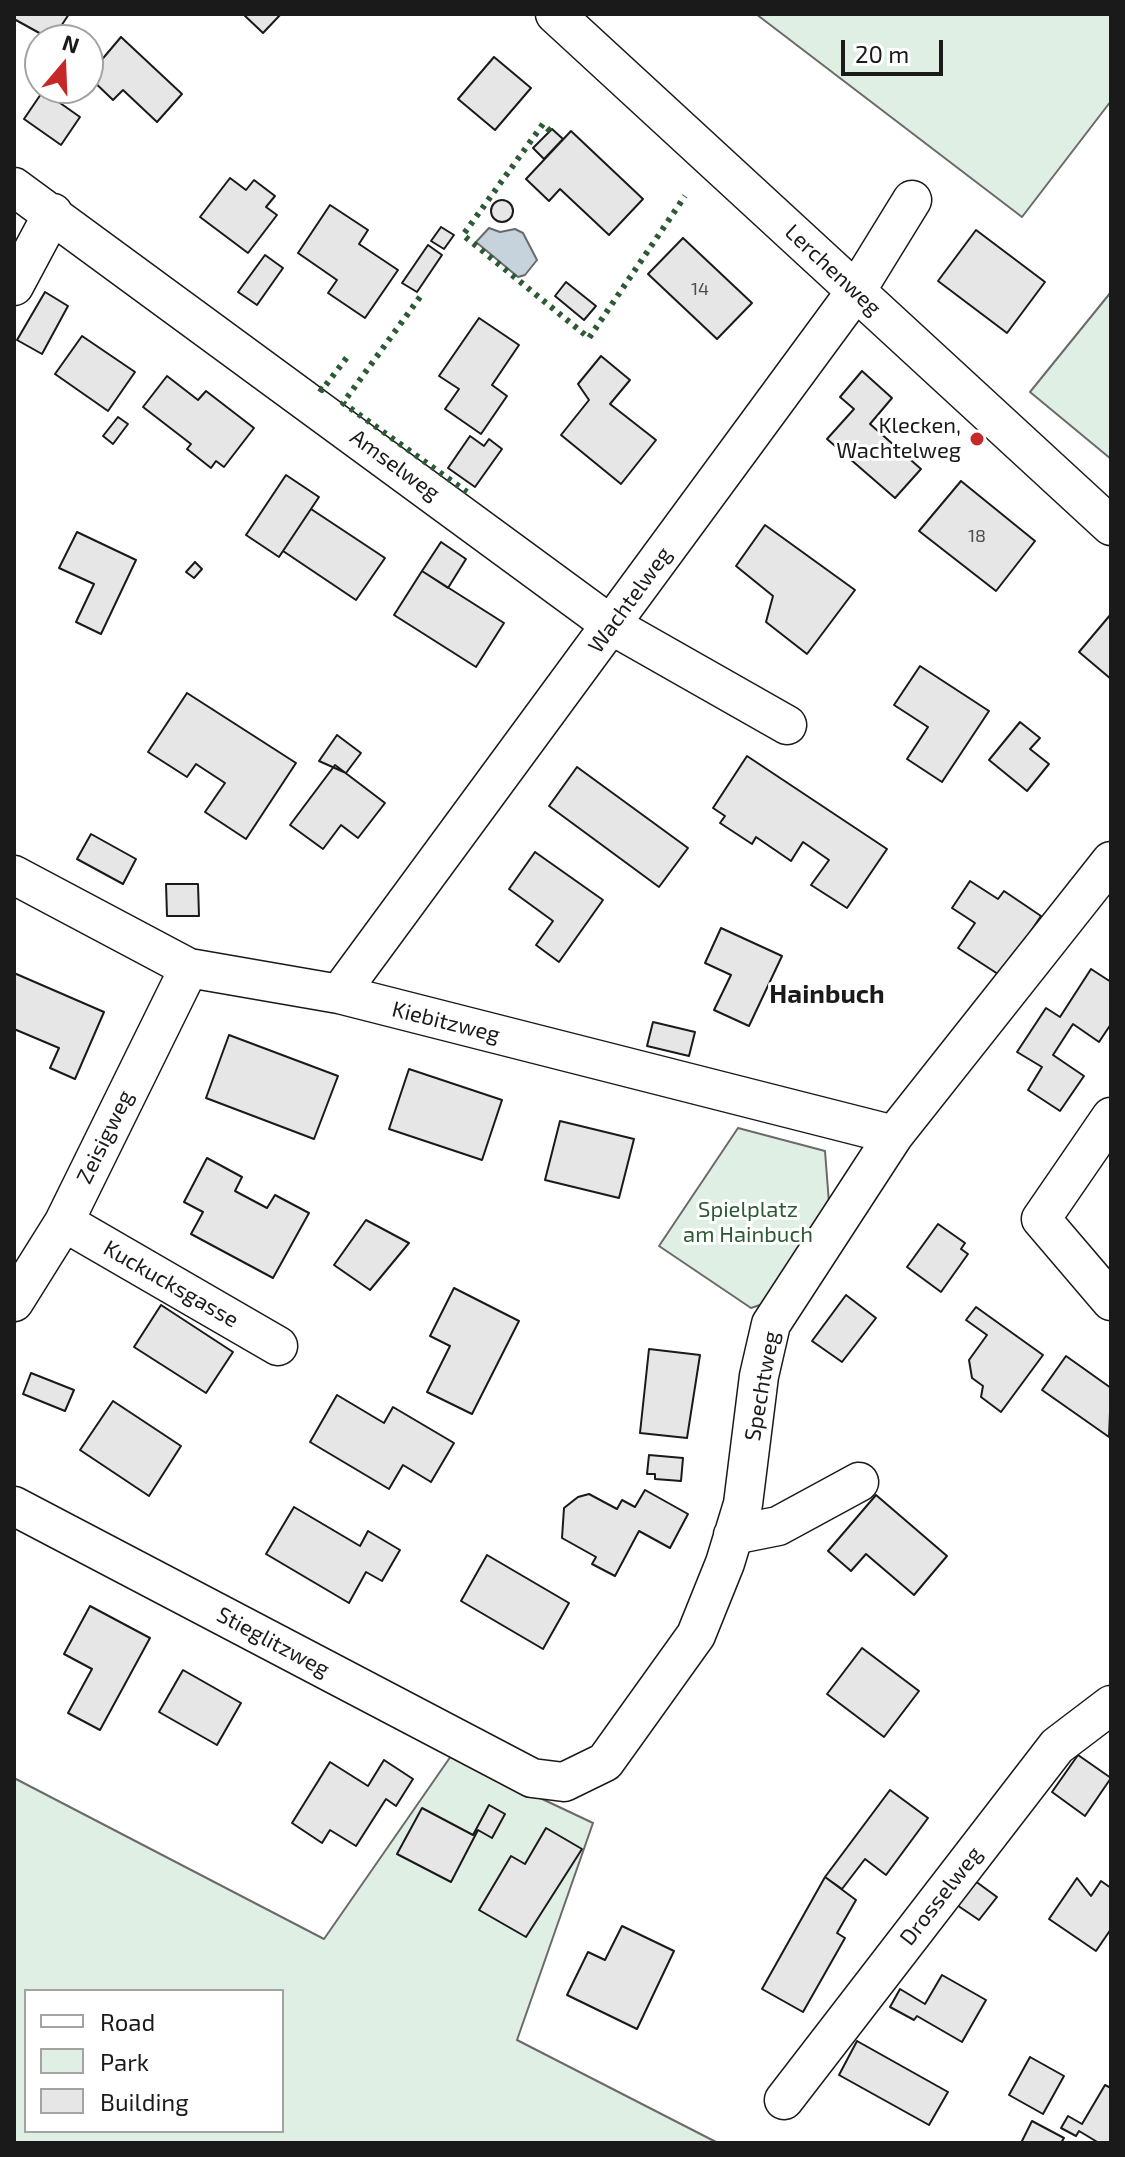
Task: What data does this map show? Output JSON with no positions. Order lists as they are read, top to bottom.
{
  "streets": {
    "street": [
      "Lerchenweg",
      "Amselweg",
      "Wachtelweg",
      "Kiebitzweg",
      "Zeisigweg",
      "Kuckucksgasse",
      "Spechtweg",
      "Stieglitzweg",
      "Drosselweg"
    ]
  },
  "crossings": [
    ["Lerchenweg", "Wachtelweg"],
    ["Amselweg", "Wachtelweg"],
    ["Wachtelweg", "Kiebitzweg"],
    ["Kiebitzweg", "Zeisigweg"],
    ["Kiebitzweg", "Spechtweg"],
    ["Zeisigweg", "Kuckucksgasse"],
    ["Spechtweg", "Stieglitzweg"]
  ],
  "districts": ["Hainbuch"],
  "parks": ["Spielplatz am Hainbuch"],
  "places": ["Klecken, Wachtelweg"],
  "house_numbers": ["14", "18"],
  "legend": ["Road", "Park", "Building"],
  "scale_bar": "20 m",
  "north": "top"
}
